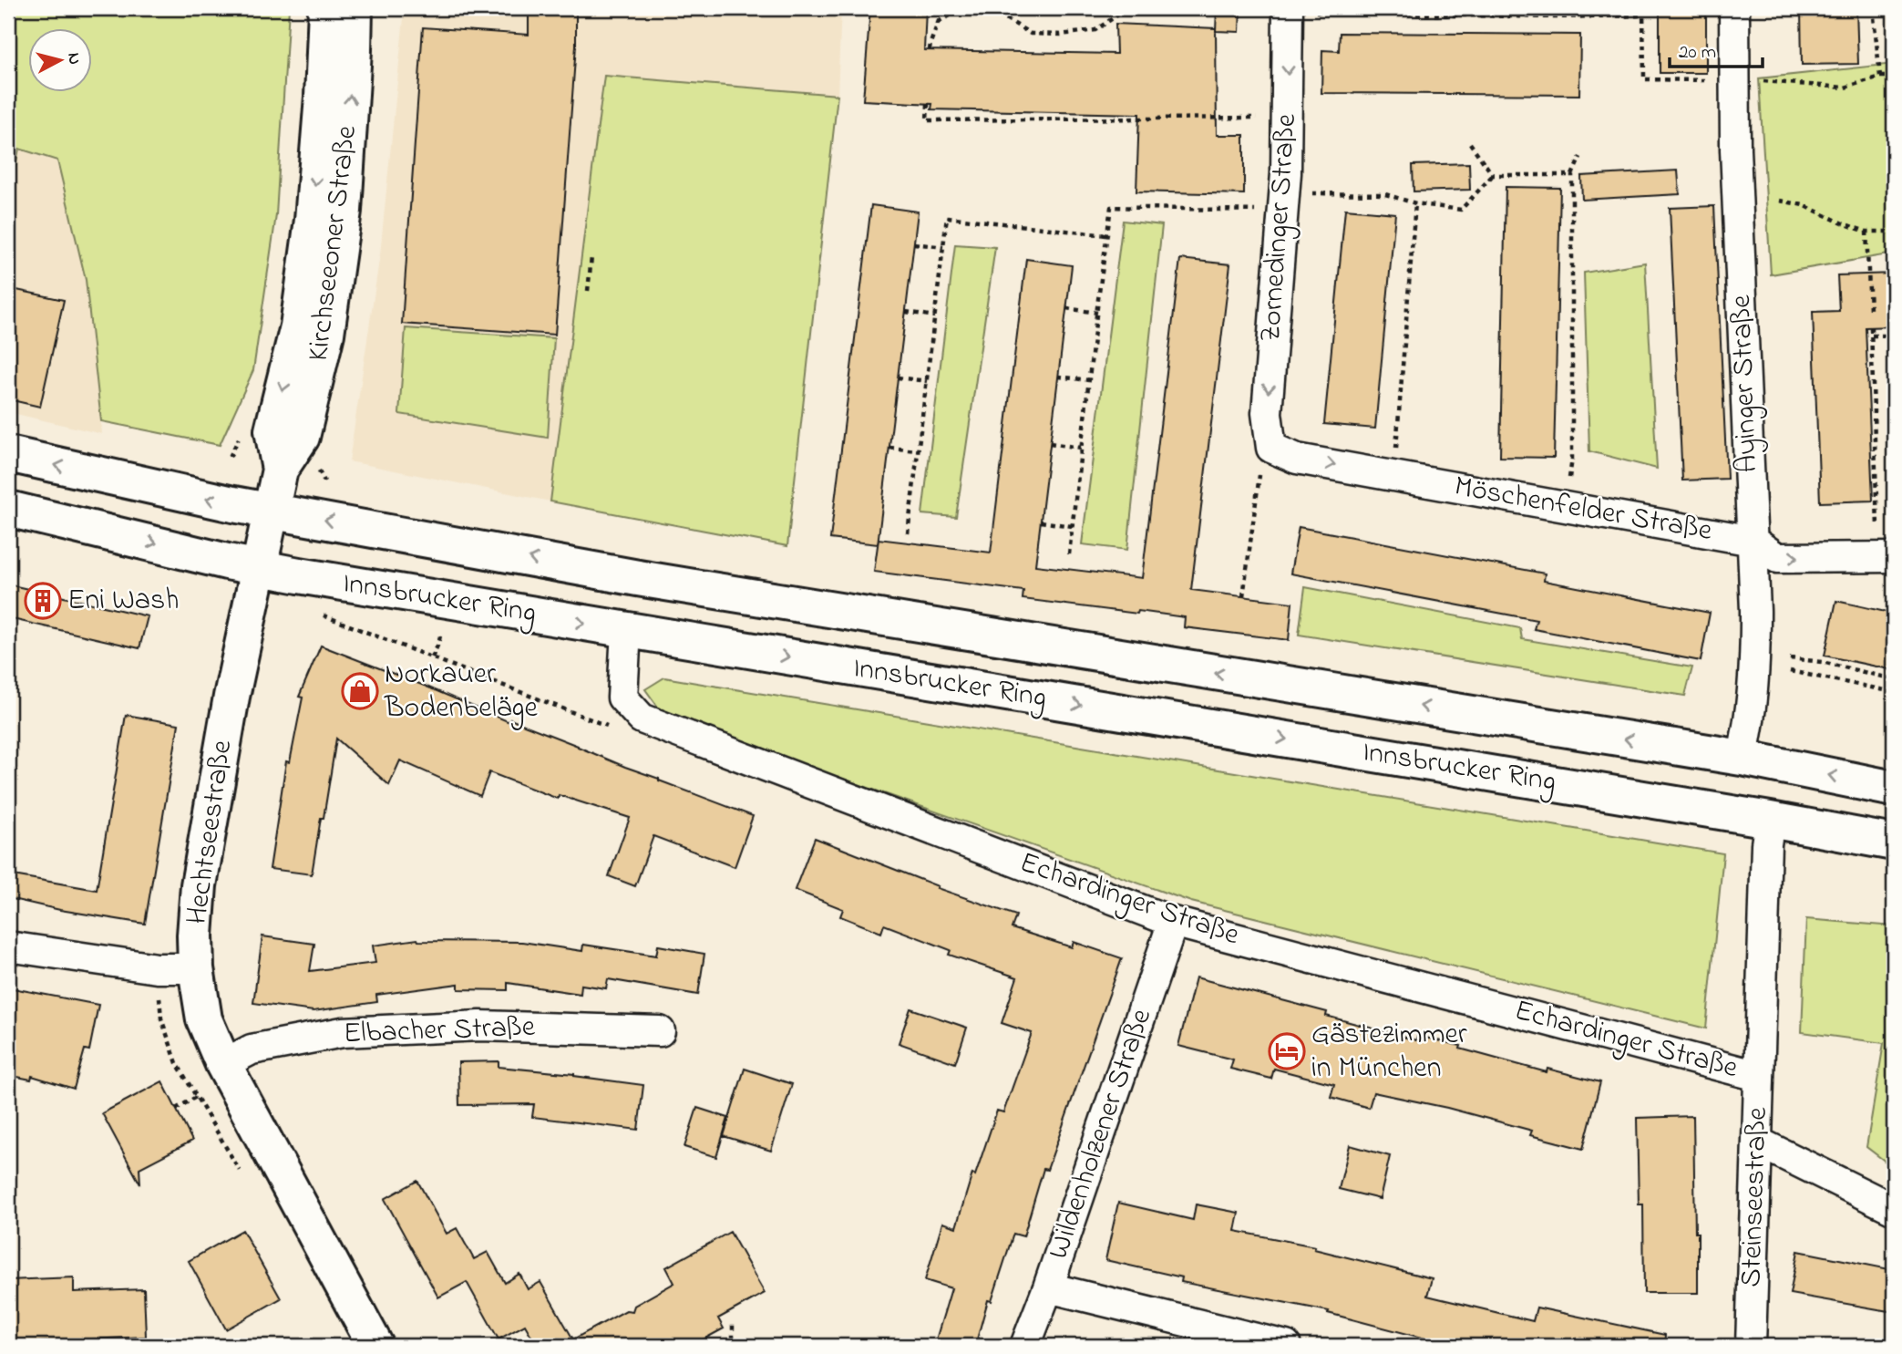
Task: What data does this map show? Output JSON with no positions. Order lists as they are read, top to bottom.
{
  "streets": {
    "main road": ["Kirchseeoner Straße", "Innsbrucker Ring", "Hechtseestraße"],
    "street": [
      "Zornedinger Straße",
      "Ayinger Straße",
      "Möschenfelder Straße",
      "Echardinger Straße",
      "Elbacher Straße",
      "Wildenholzener Straße",
      "Steinseestraße"
    ]
  },
  "crossings": [
    ["Zornedinger Straße", "Möschenfelder Straße"],
    ["Kirchseeoner Straße", "Innsbrucker Ring"],
    ["Kirchseeoner Straße", "Hechtseestraße"],
    ["Ayinger Straße", "Möschenfelder Straße"],
    ["Ayinger Straße", "Innsbrucker Ring"],
    ["Innsbrucker Ring", "Hechtseestraße"],
    ["Innsbrucker Ring", "Echardinger Straße"],
    ["Innsbrucker Ring", "Steinseestraße"],
    ["Hechtseestraße", "Elbacher Straße"],
    ["Echardinger Straße", "Wildenholzener Straße"],
    ["Echardinger Straße", "Steinseestraße"]
  ],
  "one_way": ["Zornedinger Straße", "Möschenfelder Straße"],
  "places": {
    "building": ["Eni Wash"],
    "shop": ["Norkauer Bodenbeläge"],
    "hotel": ["Gästezimmer in München"]
  },
  "scale_bar": "20 m",
  "north": "right"
}
